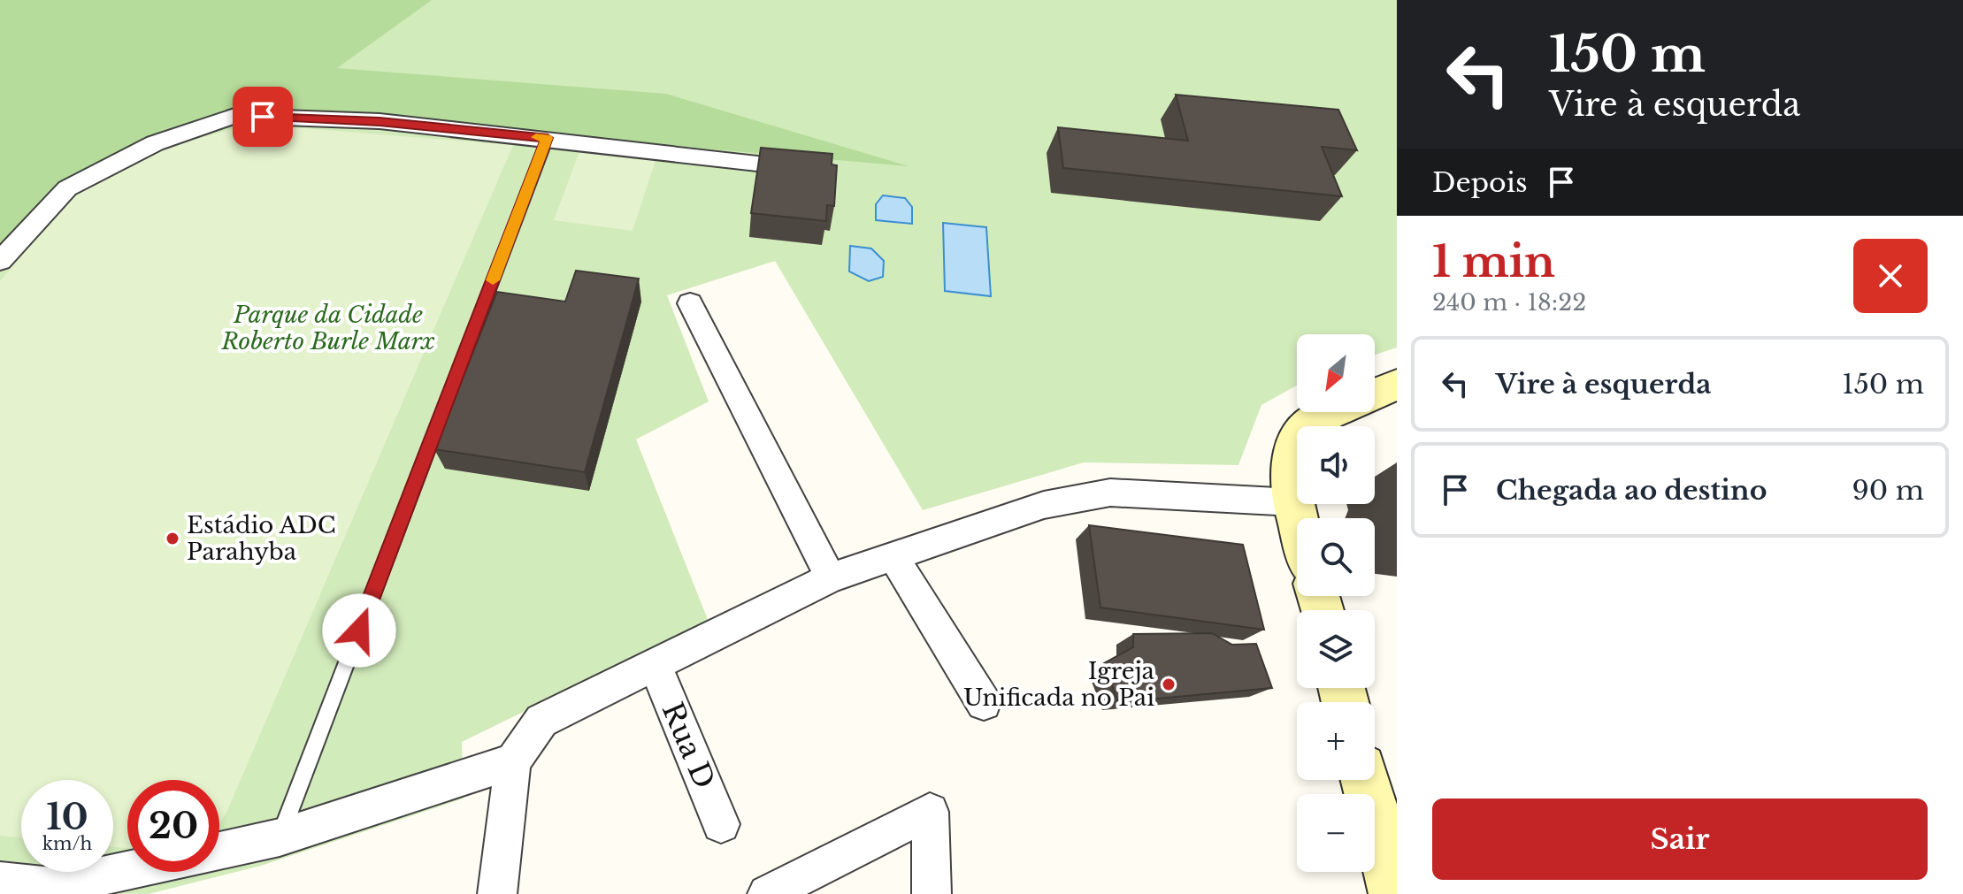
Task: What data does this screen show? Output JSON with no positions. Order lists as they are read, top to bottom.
{
  "streets": {
    "street": ["Rua D"]
  },
  "parks": ["Parque da Cidade Roberto Burle Marx"],
  "places": ["Estádio ADC Parahyba", "Igreja Unificada no Pai"],
  "north": "bottom left",
  "page": {
    "turn": ["150 m", "Vire à esquerda"],
    "then": "Depois",
    "heading": ["1 min", "240 m · 18:22"],
    "map_buttons": ["+", "−"],
    "list": [
      {
        "name": "Vire à esquerda",
        "value": "150 m"
      },
      {
        "name": "Chegada ao destino",
        "value": "90 m"
      }
    ],
    "speed": "10 km/h",
    "limit": "20",
    "buttons": "Sair"
  }
}
